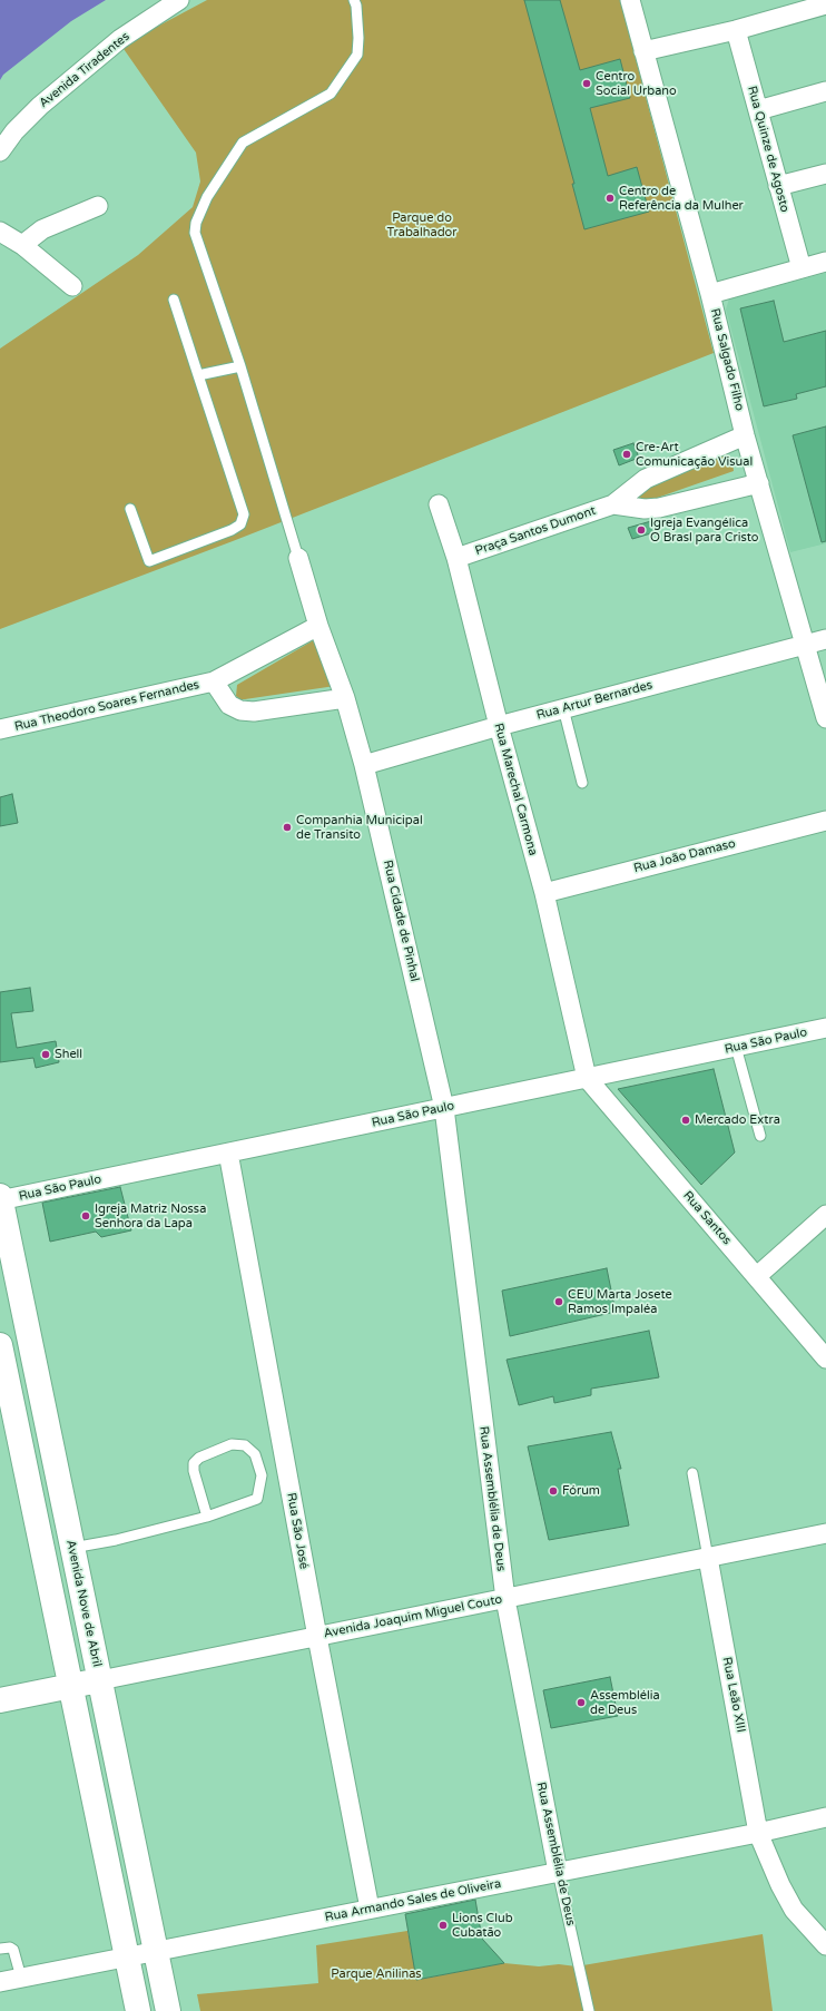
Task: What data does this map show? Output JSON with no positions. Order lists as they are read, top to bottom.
{
  "streets": {
    "main road": ["Avenida Nove de Abril", "Avenida Joaquim Miguel Couto"],
    "street": [
      "Avenida Tiradentes",
      "Rua Quinze de Agosto",
      "Rua Salgado Filho",
      "Praça Santos Dumont",
      "Rua Artur Bernardes",
      "Rua Theodoro Soares Fernandes",
      "Rua Marechal Carmona",
      "Rua João Damaso",
      "Rua Cidade de Pinhal",
      "Rua São Paulo",
      "Rua Santos",
      "Rua Assemblélia de Deus",
      "Rua São José",
      "Rua Leão XIII",
      "Rua Armando Sales de Oliveira"
    ]
  },
  "crossings": [
    ["Rua Salgado Filho", "Praça Santos Dumont"],
    ["Rua Salgado Filho", "Rua Artur Bernardes"],
    ["Praça Santos Dumont", "Rua Marechal Carmona"],
    ["Rua Artur Bernardes", "Rua Marechal Carmona"],
    ["Rua Artur Bernardes", "Rua Cidade de Pinhal"],
    ["Rua Theodoro Soares Fernandes", "Rua Cidade de Pinhal"],
    ["Rua Marechal Carmona", "Rua João Damaso"],
    ["Rua Marechal Carmona", "Rua São Paulo"],
    ["Rua Marechal Carmona", "Rua Santos"],
    ["Rua Cidade de Pinhal", "Rua São Paulo"],
    ["Rua Cidade de Pinhal", "Rua Assemblélia de Deus"],
    ["Rua São Paulo", "Rua Santos"],
    ["Rua São Paulo", "Rua Assemblélia de Deus"],
    ["Rua São Paulo", "Rua São José"],
    ["Rua São Paulo", "Avenida Nove de Abril"],
    ["Rua Assemblélia de Deus", "Avenida Joaquim Miguel Couto"],
    ["Rua Assemblélia de Deus", "Rua Armando Sales de Oliveira"],
    ["Rua São José", "Avenida Joaquim Miguel Couto"],
    ["Rua São José", "Rua Armando Sales de Oliveira"],
    ["Avenida Nove de Abril", "Avenida Joaquim Miguel Couto"],
    ["Avenida Nove de Abril", "Rua Armando Sales de Oliveira"],
    ["Avenida Joaquim Miguel Couto", "Rua Leão XIII"],
    ["Rua Leão XIII", "Rua Armando Sales de Oliveira"]
  ],
  "parks": ["Parque do Trabalhador", "Parque Anilinas"],
  "places": [
    "Centro Social Urbano",
    "Centro de Referência da Mulher",
    "Cre-Art Comunicação Visual",
    "Igreja Evangélica O Brasl para Cristo",
    "Companhia Municipal de Transito",
    "Shell",
    "Mercado Extra",
    "Igreja Matriz Nossa Senhora da Lapa",
    "CEU Marta Josete Ramos Impaléa",
    "Fórum",
    "Assemblélia de Deus",
    "Lions Club Cubatão"
  ]
}
